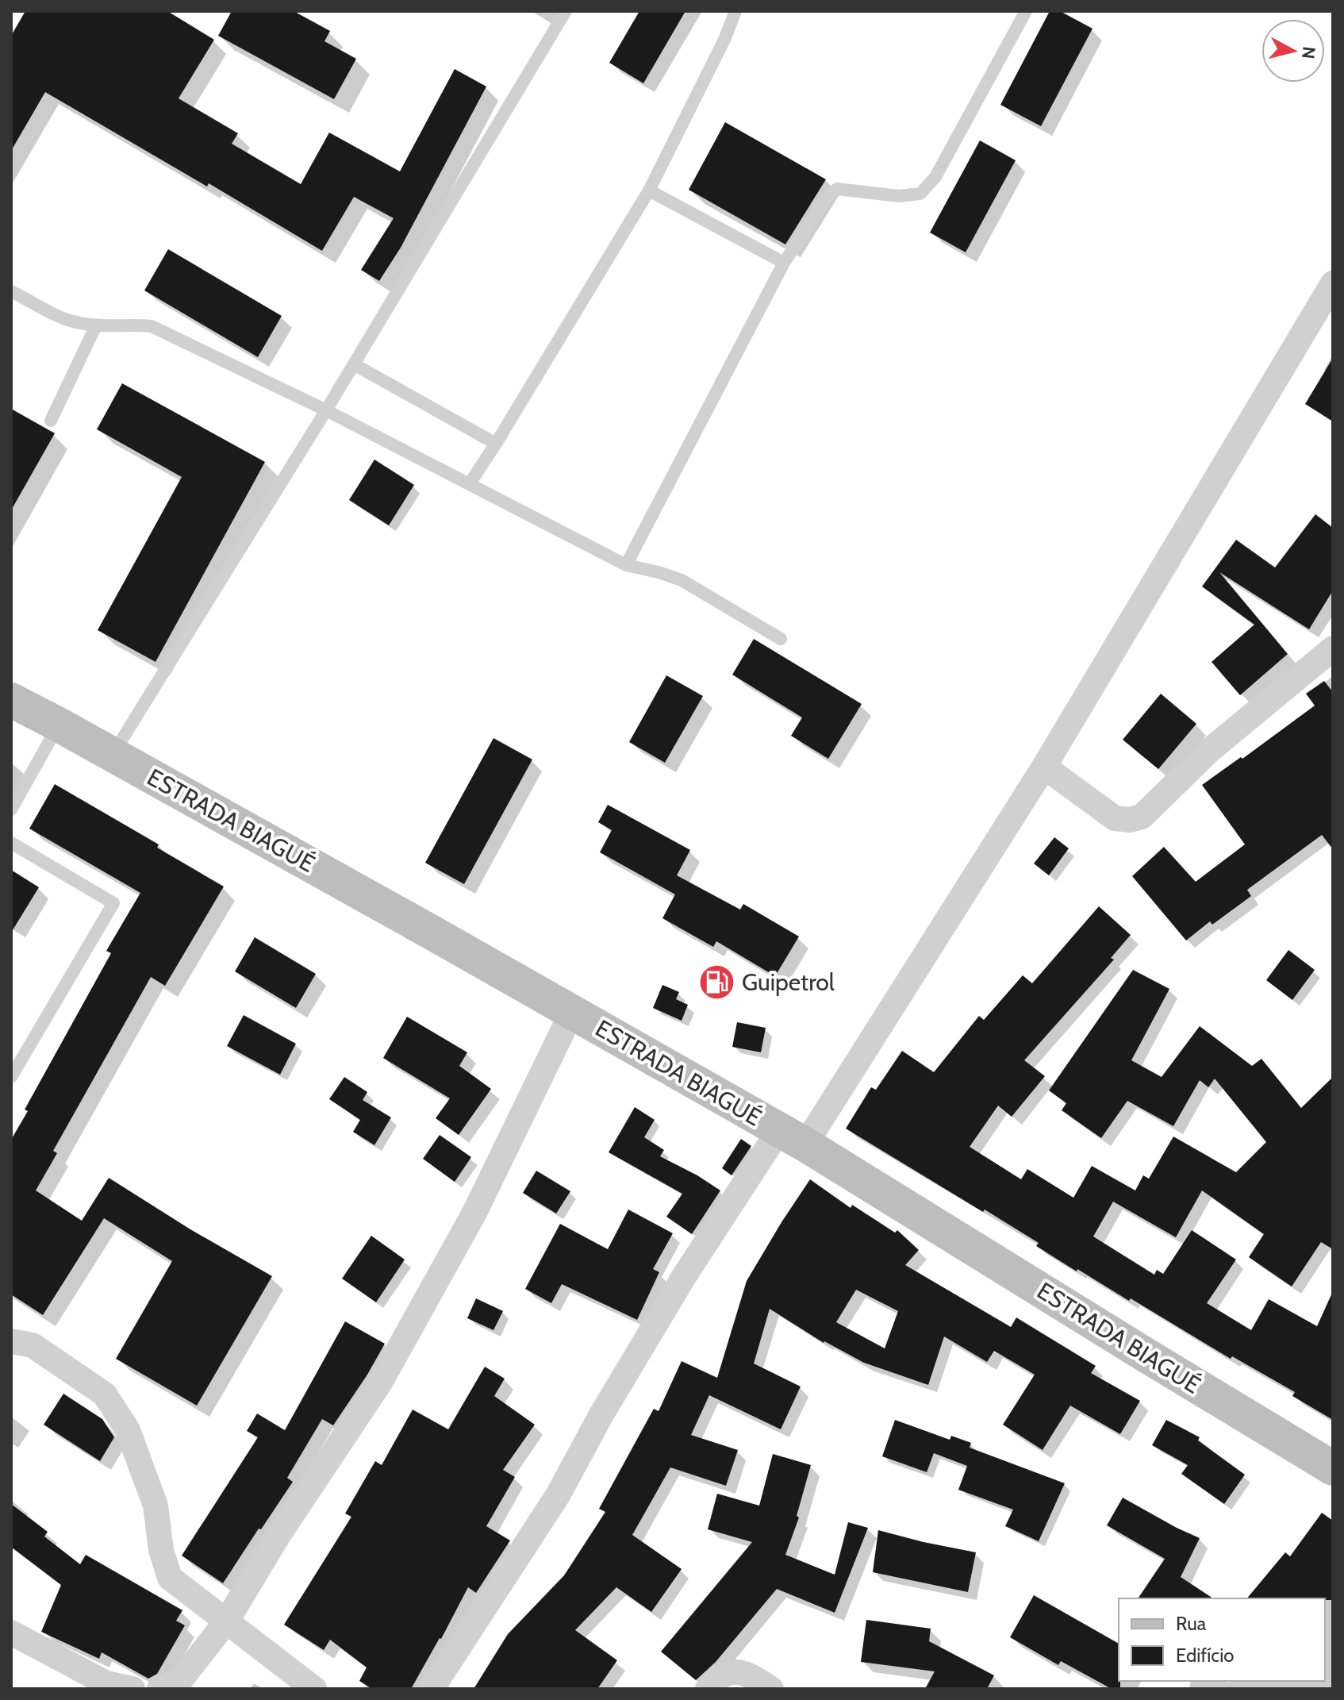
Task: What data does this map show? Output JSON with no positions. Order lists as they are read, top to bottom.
{
  "streets": {
    "main road": ["ESTRADA BIAGUÉ"]
  },
  "places": {
    "fuel station": ["Guipetrol"]
  },
  "legend": ["Rua", "Edifício"],
  "north": "right"
}
